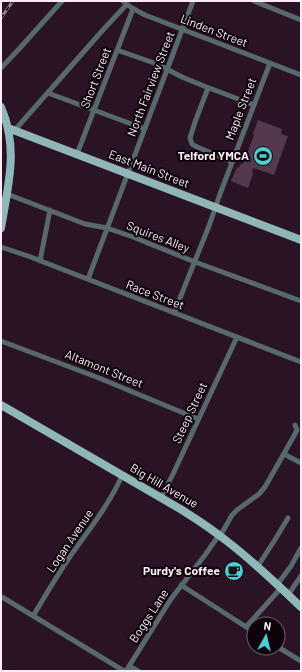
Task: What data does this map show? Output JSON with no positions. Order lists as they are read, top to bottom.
{
  "streets": {
    "main road": ["East Main Street", "Big Hill Avenue"],
    "street": [
      "Linden Street",
      "Short Street",
      "North Fairview Street",
      "Maple Street",
      "Squires Alley",
      "Race Street",
      "Altamont Street",
      "Steep Street",
      "Logan Avenue",
      "Boggs Lane"
    ]
  },
  "crossings": [
    ["Linden Street", "Short Street"],
    ["Linden Street", "North Fairview Street"],
    ["Linden Street", "Maple Street"],
    ["Short Street", "East Main Street"],
    ["North Fairview Street", "East Main Street"],
    ["North Fairview Street", "Squires Alley"],
    ["North Fairview Street", "Race Street"],
    ["Maple Street", "East Main Street"],
    ["Maple Street", "Squires Alley"],
    ["Maple Street", "Race Street"],
    ["Race Street", "Steep Street"],
    ["Altamont Street", "Steep Street"],
    ["Steep Street", "Big Hill Avenue"],
    ["Big Hill Avenue", "Logan Avenue"],
    ["Big Hill Avenue", "Boggs Lane"]
  ],
  "places": {
    "sports": ["Telford YMCA"],
    "cafe": ["Purdy's Coffee"]
  },
  "north": "top"
}
